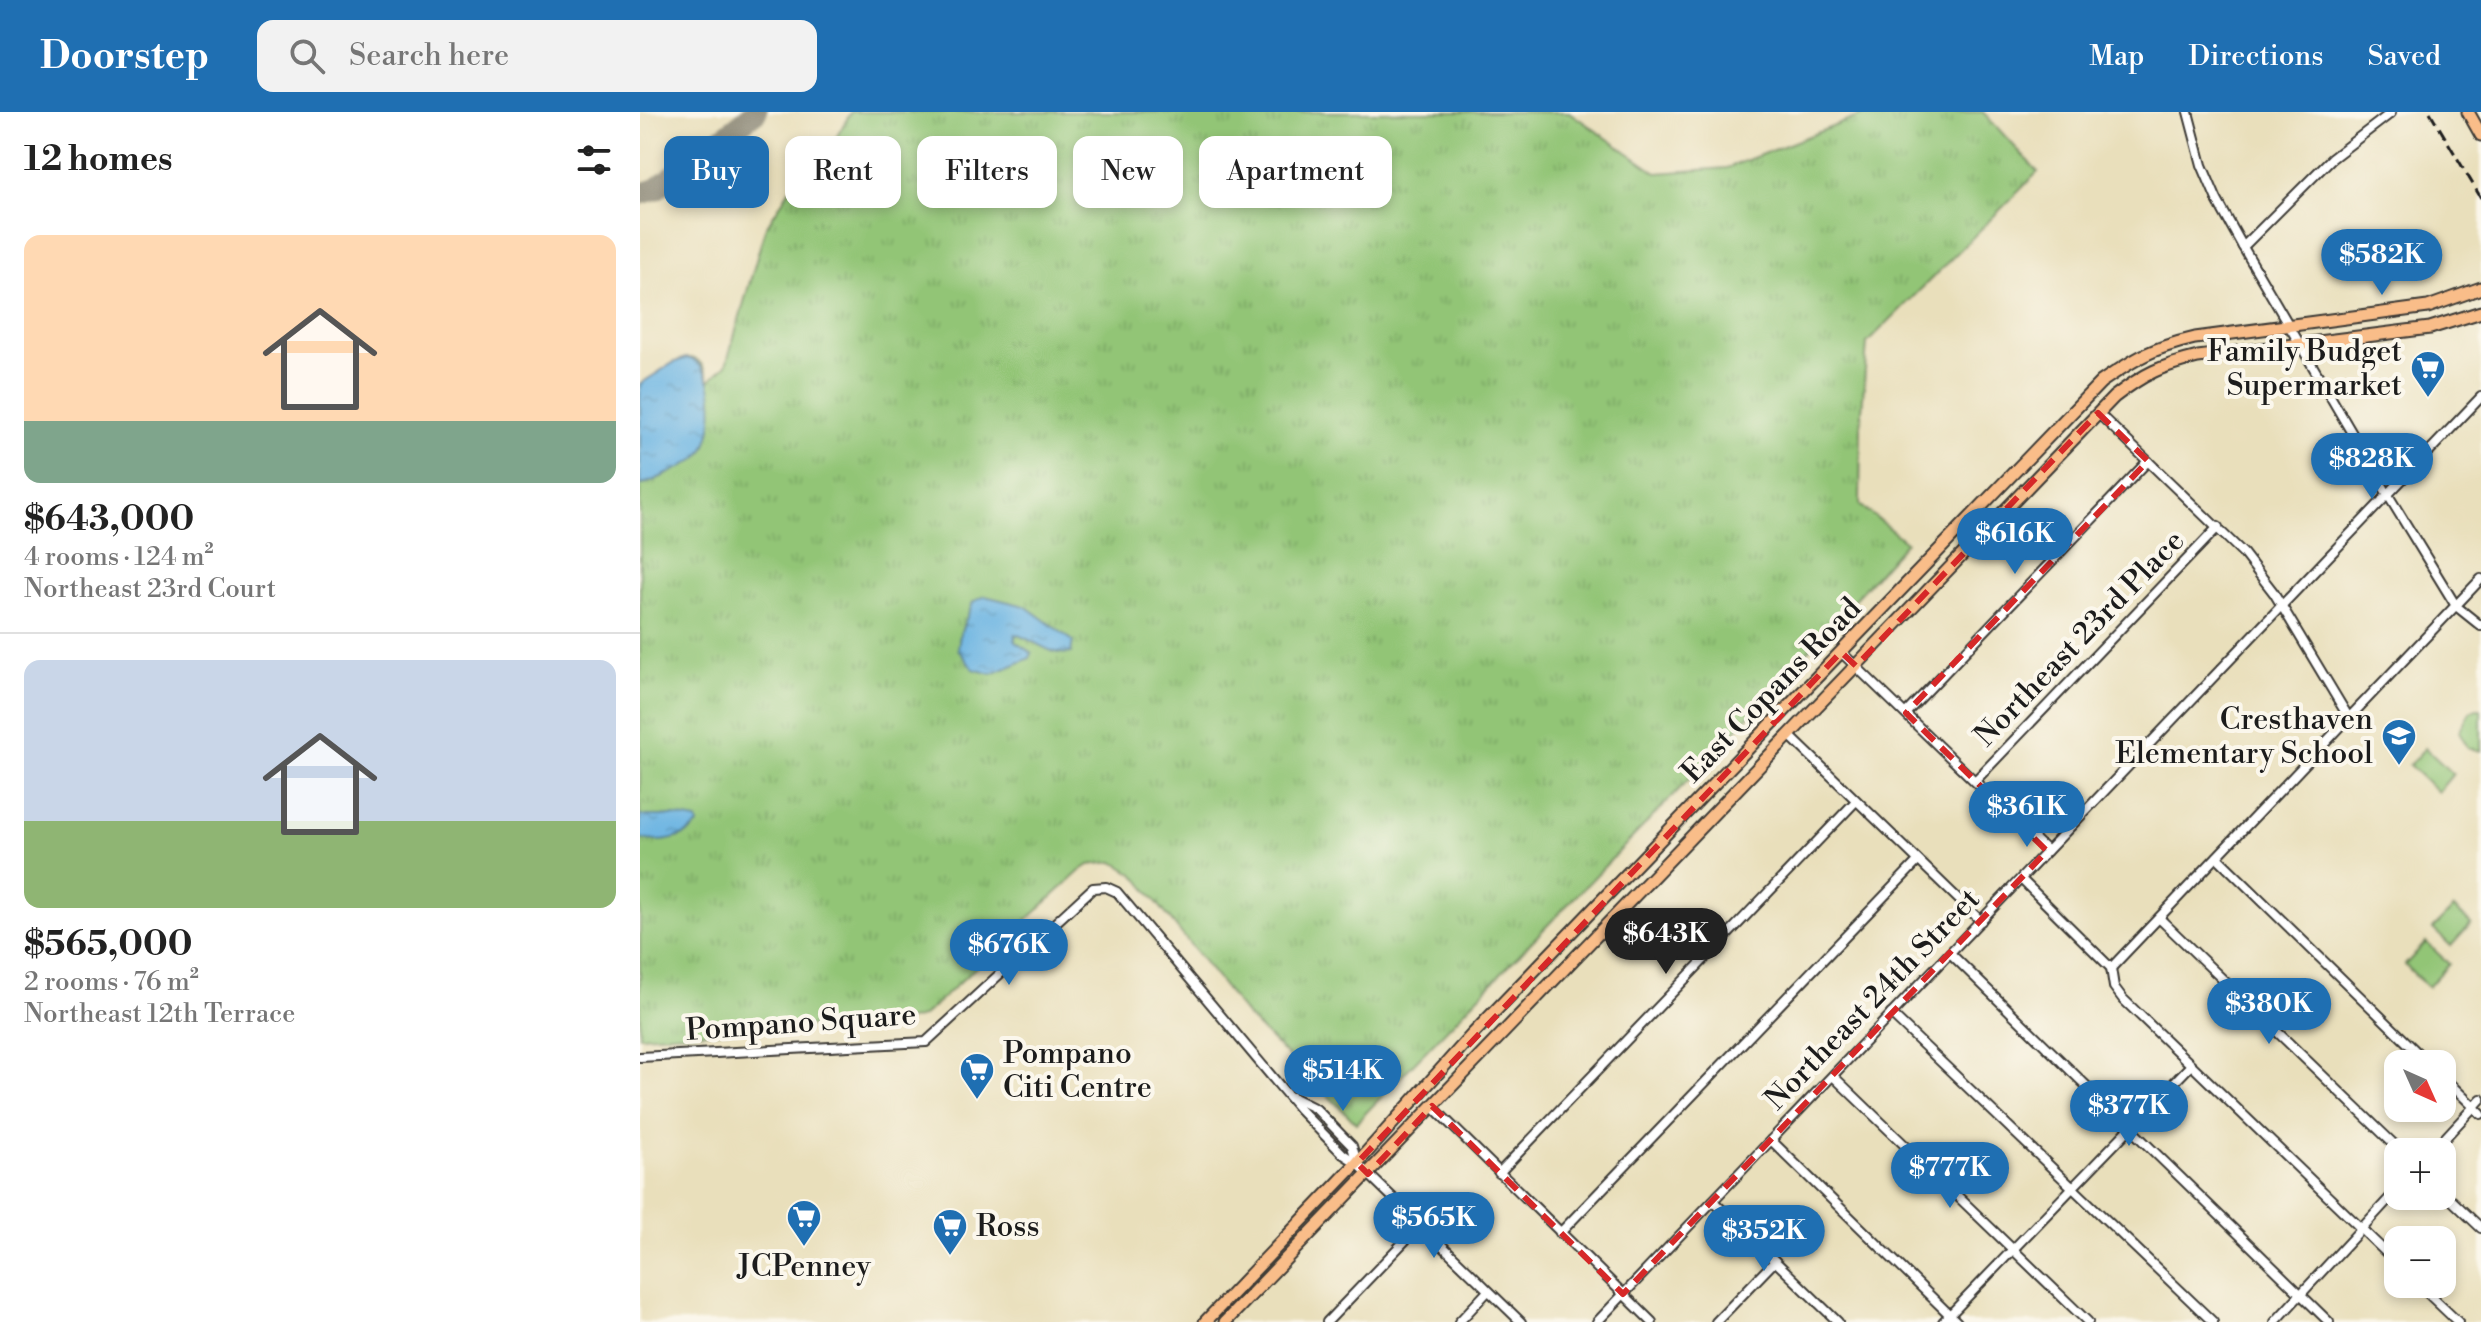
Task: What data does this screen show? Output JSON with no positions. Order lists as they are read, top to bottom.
{
  "streets": {
    "main road": ["East Copans Road"],
    "street": ["Northeast 23rd Place", "Northeast 24th Street", "Pompano Square"]
  },
  "crossings": [
    ["East Copans Road", "Pompano Square"]
  ],
  "places": {
    "supermarket": [
      "Family Budget Supermarket",
      "Pompano Citi Centre",
      "JCPenney",
      "Ross"
    ],
    "school or university": ["Cresthaven Elementary School"]
  },
  "north": "bottom right",
  "page": {
    "header": "Doorstep",
    "search": "Search here",
    "nav": ["Map", "Directions", "Saved"],
    "heading": "12 homes",
    "chip": [
      "Buy",
      "Rent",
      "Filters",
      "New",
      "Apartment"
    ],
    "list": [
      {
        "name": "$643,000",
        "note": "4 rooms · 124 m² · Northeast 23rd Court"
      },
      {
        "name": "$565,000",
        "note": "2 rooms · 76 m² · Northeast 12th Terrace"
      }
    ],
    "price": [
      "$582K",
      "$828K",
      "$616K",
      "$361K",
      "$643K",
      "$676K",
      "$380K",
      "$514K",
      "$377K",
      "$777K",
      "$565K",
      "$352K"
    ],
    "map_buttons": ["+", "−"]
  }
}
